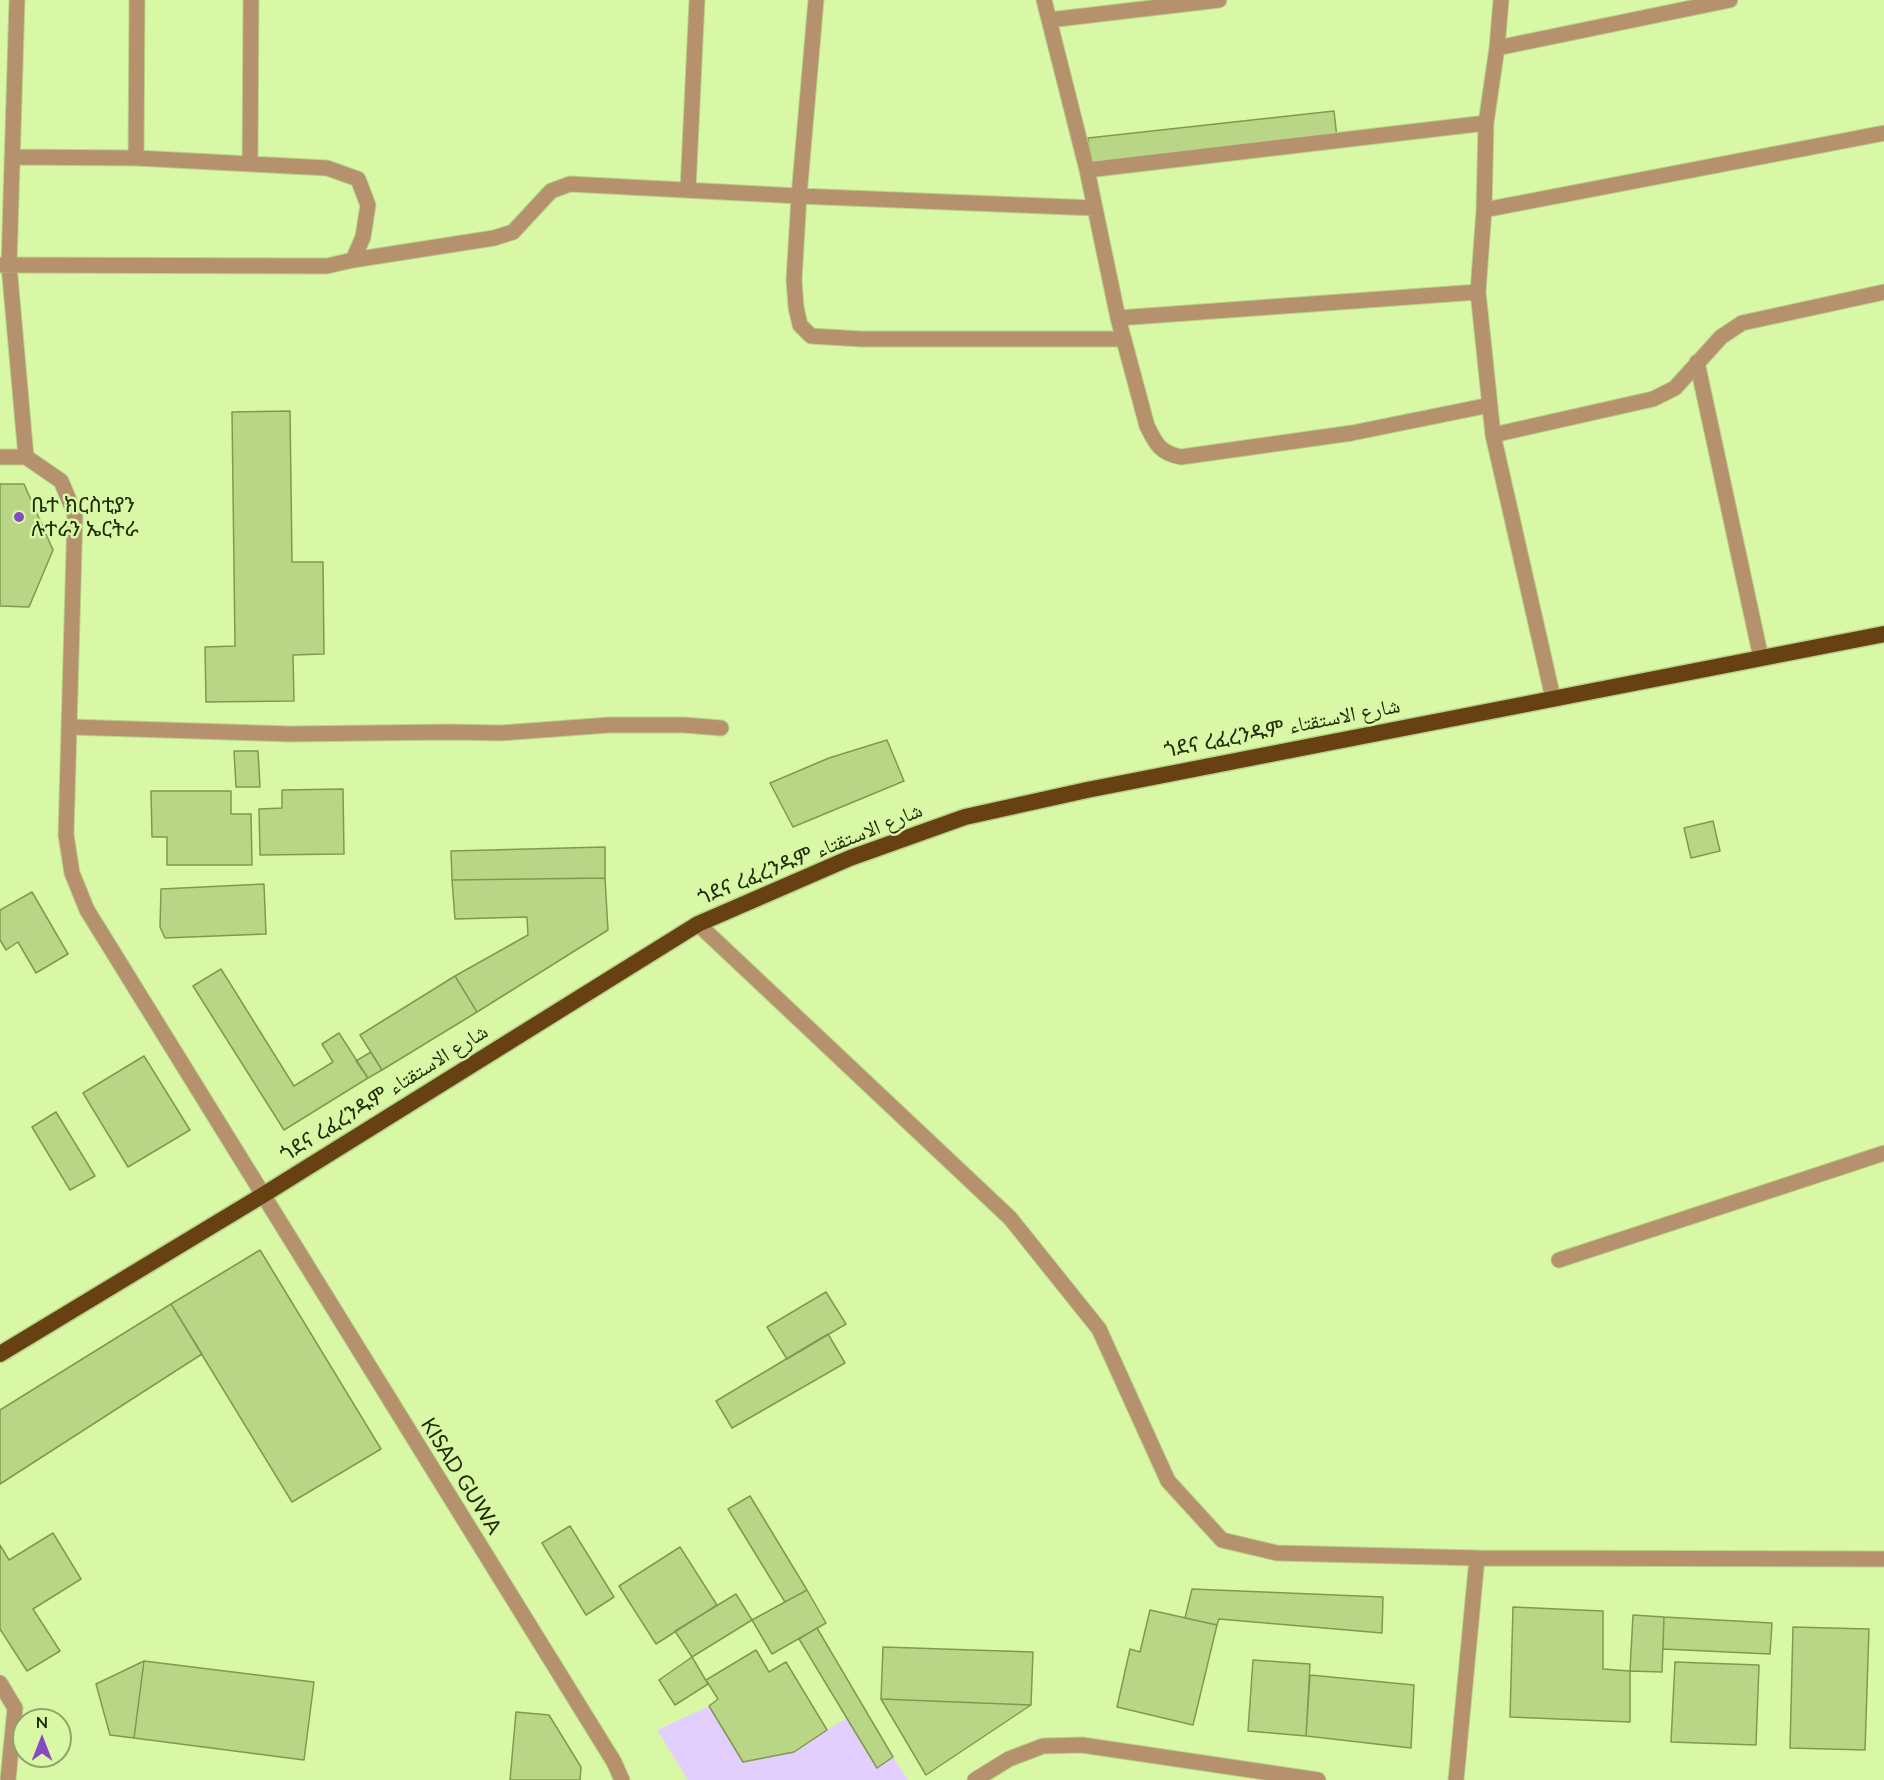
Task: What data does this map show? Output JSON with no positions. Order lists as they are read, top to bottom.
{
  "streets": {
    "highway": ["ጎደና ረፈረንዱም شارع الاستقتاء"],
    "street": ["KISAD GUWA"]
  },
  "crossings": [
    ["ጎደና ረፈረንዱም شارع الاستقتاء", "KISAD GUWA"]
  ],
  "places": ["ቤተ ክርስቲያን ሉተራን ኤርትራ"],
  "north": "top"
}
